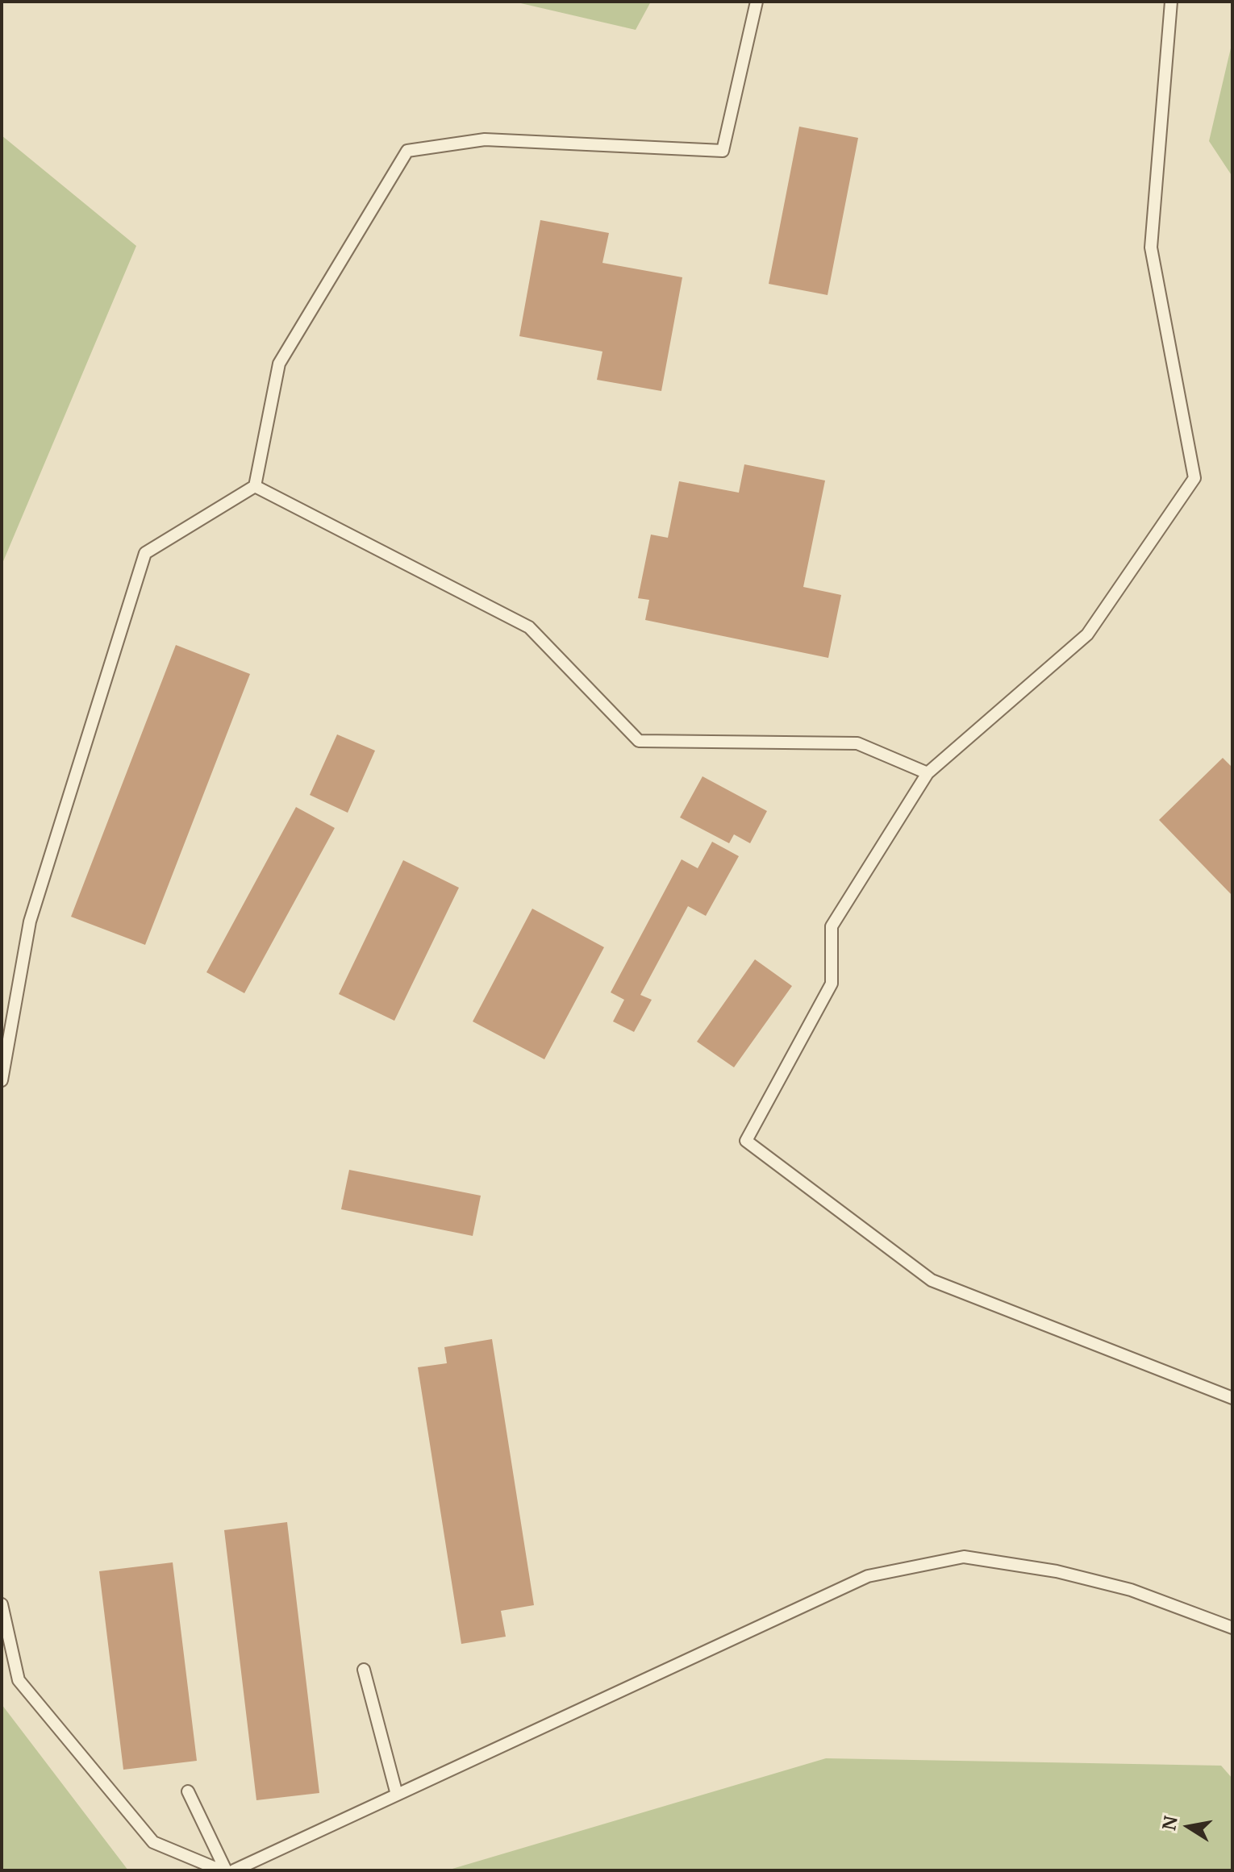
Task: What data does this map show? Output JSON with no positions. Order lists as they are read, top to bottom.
{
  "north": "left"
}
